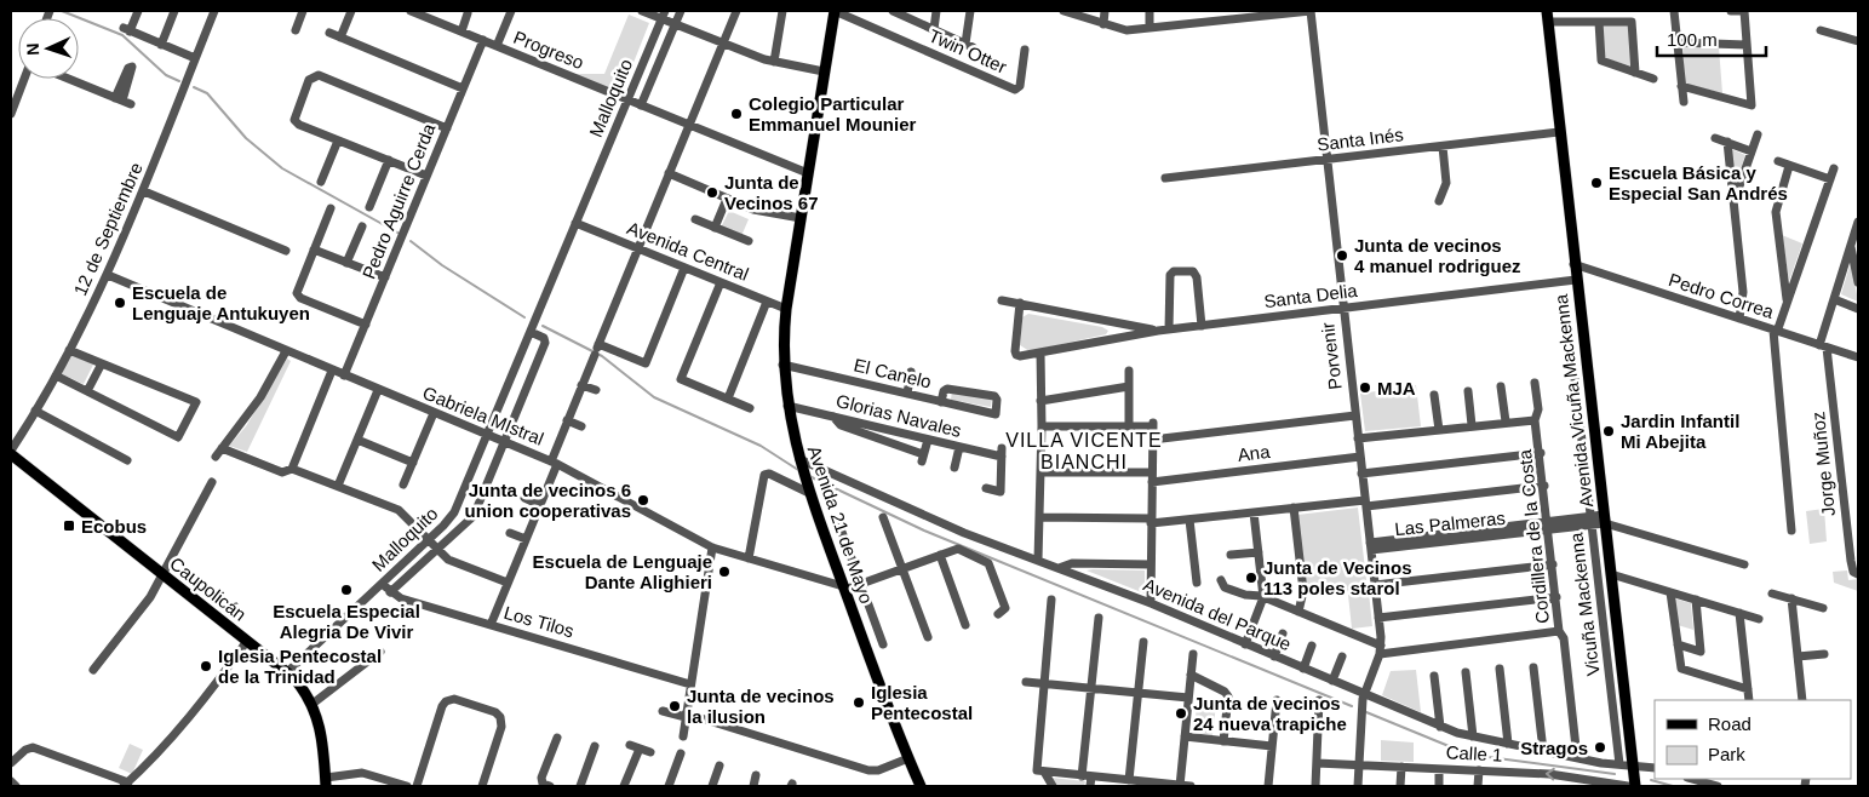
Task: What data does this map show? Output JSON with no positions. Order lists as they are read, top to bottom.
{
  "streets": {
    "main road": ["Avenida Vicuña Mackenna", "Avenida 21 de Mayo", "Caupolicán"],
    "street": [
      "Progreso",
      "Twin Otter",
      "Malloquito",
      "Santa Inés",
      "Pedro Aguirre Cerda",
      "12 de Septiembre",
      "Avenida Central",
      "Santa Delia",
      "Pedro Correa",
      "Porvenir",
      "El Canelo",
      "Gabriela MIstral",
      "Glorias Navales",
      "Ana",
      "Jorge Muñoz",
      "Las Palmeras",
      "Cordillera de la Costa",
      "Vicuña Mackenna",
      "Avenida del Parque",
      "Los Tilos",
      "Calle 1"
    ]
  },
  "crossings": [
    ["Progreso", "Malloquito"],
    ["Progreso", "Pedro Aguirre Cerda"],
    ["Progreso", "Avenida 21 de Mayo"],
    ["Twin Otter", "Avenida 21 de Mayo"],
    ["Malloquito", "Avenida Central"],
    ["Malloquito", "Gabriela MIstral"],
    ["Malloquito", "Caupolicán"],
    ["Malloquito", "Los Tilos"],
    ["Santa Inés", "Porvenir"],
    ["Santa Inés", "Avenida Vicuña Mackenna"],
    ["Pedro Aguirre Cerda", "Gabriela MIstral"],
    ["12 de Septiembre", "Gabriela MIstral"],
    ["12 de Septiembre", "Caupolicán"],
    ["Avenida Central", "Avenida 21 de Mayo"],
    ["Santa Delia", "Porvenir"],
    ["Santa Delia", "Avenida Vicuña Mackenna"],
    ["Pedro Correa", "Avenida Vicuña Mackenna"],
    ["Pedro Correa", "Jorge Muñoz"],
    ["Porvenir", "Ana"],
    ["Porvenir", "Las Palmeras"],
    ["Porvenir", "Avenida del Parque"],
    ["Porvenir", "Calle 1"],
    ["El Canelo", "Avenida 21 de Mayo"],
    ["Avenida Vicuña Mackenna", "Las Palmeras"],
    ["Avenida Vicuña Mackenna", "Avenida del Parque"],
    ["Gabriela MIstral", "Avenida 21 de Mayo"],
    ["Glorias Navales", "Avenida 21 de Mayo"],
    ["Las Palmeras", "Cordillera de la Costa"],
    ["Las Palmeras", "Vicuña Mackenna"],
    ["Avenida 21 de Mayo", "Avenida del Parque"],
    ["Cordillera de la Costa", "Avenida del Parque"],
    ["Vicuña Mackenna", "Avenida del Parque"]
  ],
  "one_way": ["Calle 1"],
  "districts": ["VILLA VICENTE BIANCHI"],
  "places": {
    "other": [
      "Colegio Particular Emmanuel Mounier",
      "Escuela Básica y Especial San Andrés",
      "Junta de Vecinos 67",
      "Junta de vecinos 4 manuel rodriguez",
      "Escuela de Lenguaje Antukuyen",
      "MJA",
      "Jardin Infantil Mi Abejita",
      "Junta de vecinos 6 union cooperativas",
      "Escuela de Lenguaje Dante Alighieri",
      "Junta de Vecinos 113 poles starol",
      "Escuela Especial Alegria De Vivir",
      "Iglesia Pentecostal de la Trinidad",
      "Iglesia Pentecostal",
      "Junta de vecinos la ilusion",
      "Junta de vecinos 24 nueva trapiche",
      "Stragos"
    ],
    "transit": ["Ecobus"]
  },
  "legend": ["Road", "Park"],
  "scale_bar": "100 m",
  "north": "left"
}
